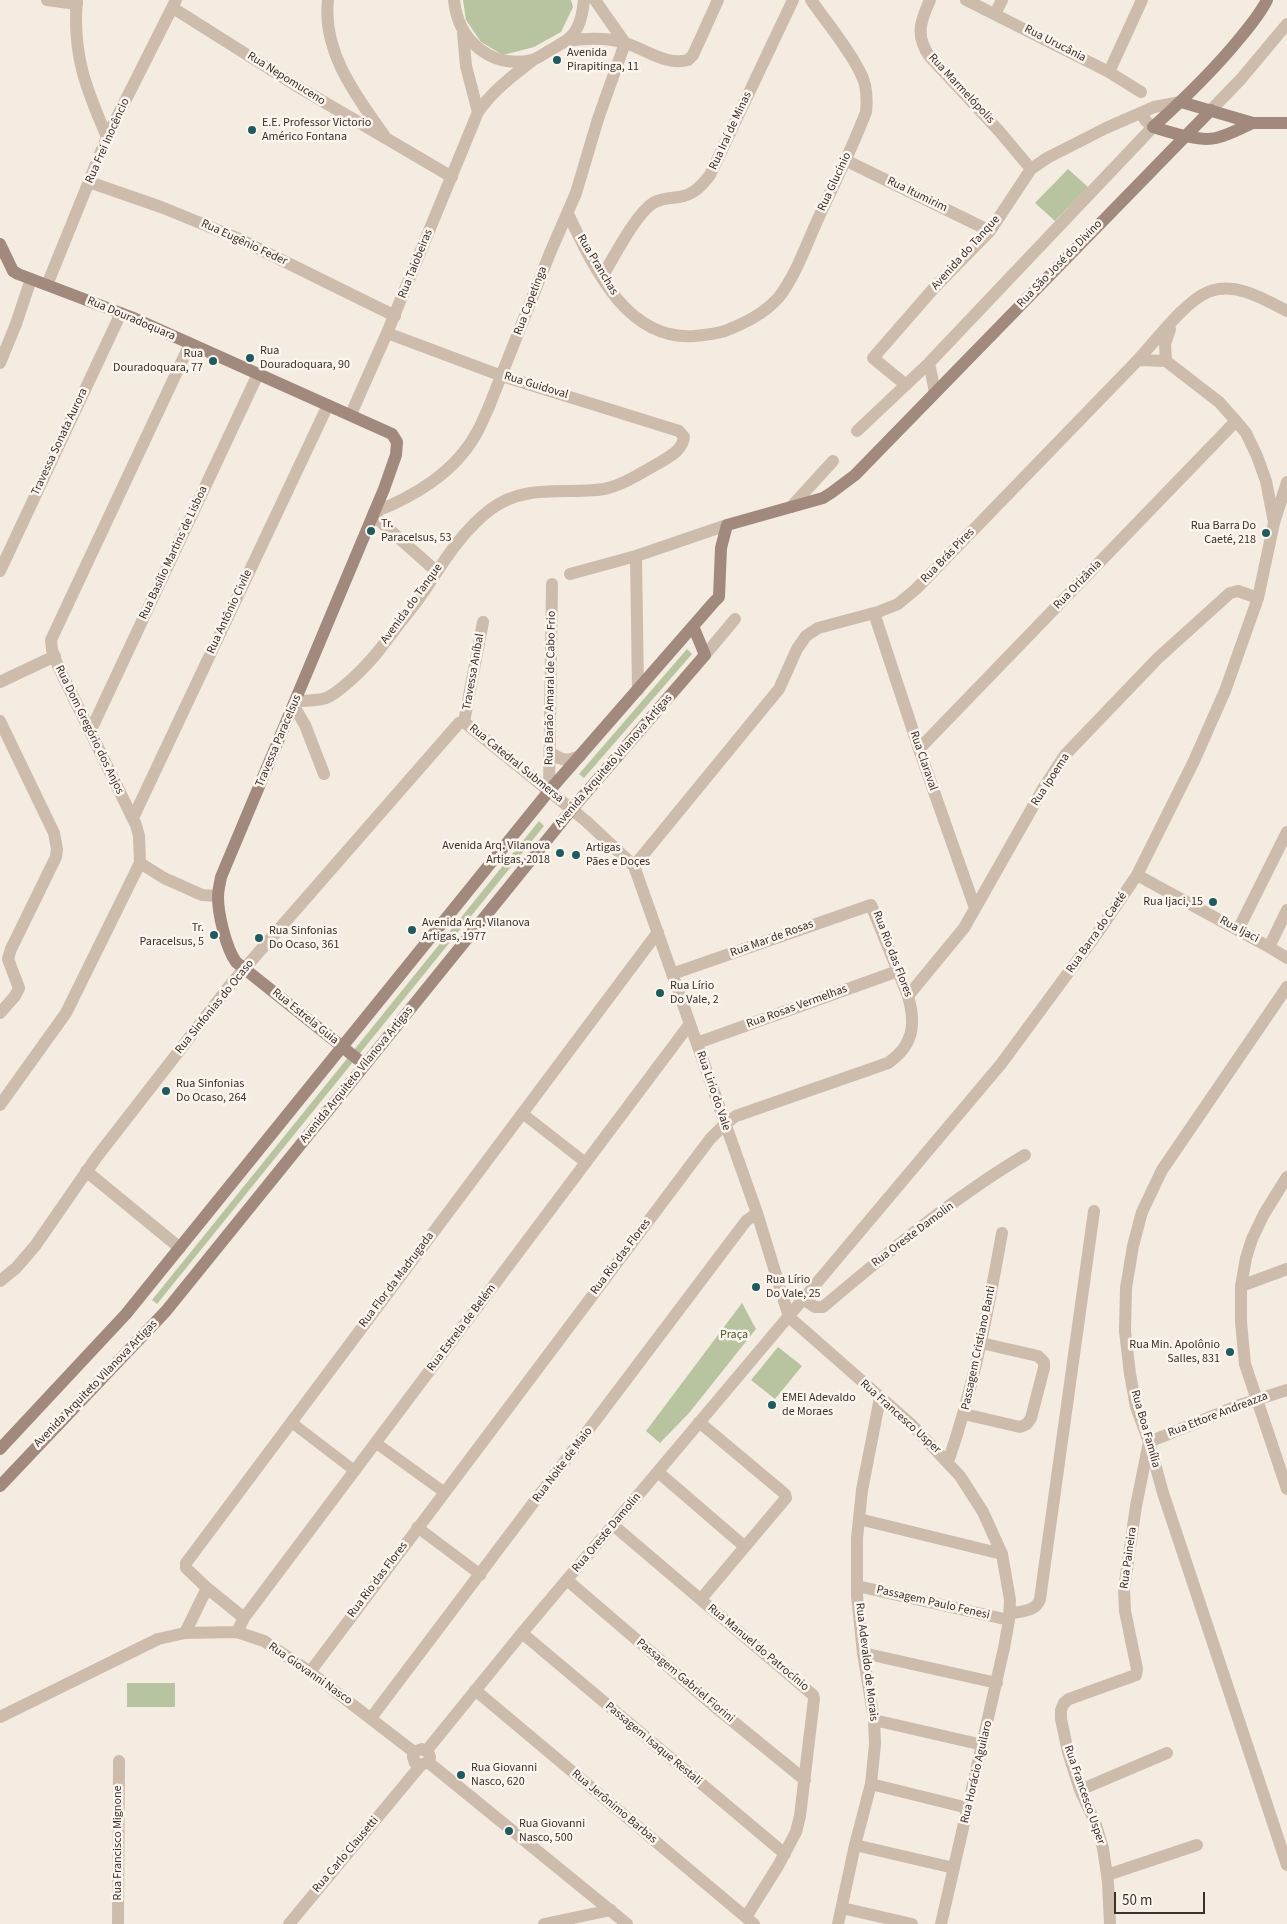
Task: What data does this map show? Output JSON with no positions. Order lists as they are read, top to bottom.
{
  "streets": {
    "main road": [
      "Rua São José do Divino",
      "Rua Douradoquara",
      "Travessa Paracelsus",
      "Avenida Arquiteto Vilanova Artigas",
      "Rua Estrela Guia"
    ],
    "street": [
      "Rua Urucânia",
      "Rua Nepomuceno",
      "Rua Marmelópolis",
      "Rua Iraí de Minas",
      "Rua Frei Inocêncio",
      "Rua Glucínio",
      "Rua Itumirim",
      "Rua Eugênio Feder",
      "Avenida do Tanque",
      "Rua Taiobeiras",
      "Rua Pranchas",
      "Rua Capetinga",
      "Rua Guidoval",
      "Travessa Sonata Aurora",
      "Rua Basílio Martins de Lisboa",
      "Rua Brás Pires",
      "Rua Orizânia",
      "Rua Antônio Civile",
      "Travessa Aníbal",
      "Rua Barão Amaral de Cabo Frio",
      "Rua Dom Gregório dos Anjos",
      "Rua Claraval",
      "Rua Catedral Submersa",
      "Rua Ipoema",
      "Rua Ijaci",
      "Rua Barra do Caeté",
      "Rua Mar de Rosas",
      "Rua Rio das Flores",
      "Rua Sinfonias do Ocaso",
      "Rua Rosas Vermelhas",
      "Rua Lirio do Vale",
      "Rua Oreste Damolin",
      "Rua Flor da Madrugada",
      "Rua Estrela de Belém",
      "Passagem Cristiano Banti",
      "Rua Ettore Andreazza",
      "Rua Francesco Usper",
      "Rua Boa Família",
      "Rua Noite de Maio",
      "Rua Paineira",
      "Passagem Paulo Fenesi",
      "Rua Manuel do Patrocínio",
      "Rua Adevaldo de Morais",
      "Rua Giovanni Nasco",
      "Passagem Gabriel Fiorini",
      "Passagem Isaque Restali",
      "Rua Horácio Aguilaro",
      "Rua Jerônimo Barbas",
      "Rua Francisco Mignone",
      "Rua Carlo Clausetti"
    ]
  },
  "crossings": [
    ["Rua Nepomuceno", "Rua Frei Inocêncio"],
    ["Rua Nepomuceno", "Rua Taiobeiras"],
    ["Rua Marmelópolis", "Avenida do Tanque"],
    ["Rua Iraí de Minas", "Rua Pranchas"],
    ["Rua Frei Inocêncio", "Rua Eugênio Feder"],
    ["Rua Frei Inocêncio", "Rua Douradoquara"],
    ["Rua Glucínio", "Rua Itumirim"],
    ["Rua Glucínio", "Rua Pranchas"],
    ["Rua Itumirim", "Avenida do Tanque"],
    ["Rua Eugênio Feder", "Rua Taiobeiras"],
    ["Avenida do Tanque", "Rua Guidoval"],
    ["Avenida do Tanque", "Travessa Paracelsus"],
    ["Rua Taiobeiras", "Rua Douradoquara"],
    ["Rua Taiobeiras", "Rua Guidoval"],
    ["Rua São José do Divino", "Avenida Arquiteto Vilanova Artigas"],
    ["Rua Pranchas", "Rua Capetinga"],
    ["Rua Capetinga", "Rua Douradoquara"],
    ["Rua Capetinga", "Rua Guidoval"],
    ["Rua Capetinga", "Travessa Paracelsus"],
    ["Rua Douradoquara", "Travessa Sonata Aurora"],
    ["Rua Douradoquara", "Rua Basílio Martins de Lisboa"],
    ["Rua Douradoquara", "Rua Antônio Civile"],
    ["Rua Douradoquara", "Rua Dom Gregório dos Anjos"],
    ["Rua Douradoquara", "Travessa Paracelsus"],
    ["Rua Basílio Martins de Lisboa", "Rua Dom Gregório dos Anjos"],
    ["Rua Brás Pires", "Rua Claraval"],
    ["Rua Brás Pires", "Rua Catedral Submersa"],
    ["Rua Brás Pires", "Rua Lirio do Vale"],
    ["Rua Orizânia", "Rua Claraval"],
    ["Rua Antônio Civile", "Rua Dom Gregório dos Anjos"],
    ["Travessa Aníbal", "Rua Catedral Submersa"],
    ["Travessa Aníbal", "Rua Sinfonias do Ocaso"],
    ["Rua Barão Amaral de Cabo Frio", "Avenida Arquiteto Vilanova Artigas"],
    ["Rua Barão Amaral de Cabo Frio", "Rua Catedral Submersa"],
    ["Travessa Paracelsus", "Rua Sinfonias do Ocaso"],
    ["Travessa Paracelsus", "Rua Estrela Guia"],
    ["Avenida Arquiteto Vilanova Artigas", "Rua Catedral Submersa"],
    ["Avenida Arquiteto Vilanova Artigas", "Rua Estrela Guia"],
    ["Rua Claraval", "Rua Ipoema"],
    ["Rua Catedral Submersa", "Rua Sinfonias do Ocaso"],
    ["Rua Catedral Submersa", "Rua Lirio do Vale"],
    ["Rua Ipoema", "Rua Barra do Caeté"],
    ["Rua Ipoema", "Rua Rio das Flores"],
    ["Rua Ijaci", "Rua Barra do Caeté"],
    ["Rua Barra do Caeté", "Rua Lirio do Vale"],
    ["Rua Barra do Caeté", "Rua Oreste Damolin"],
    ["Rua Barra do Caeté", "Rua Francesco Usper"],
    ["Rua Mar de Rosas", "Rua Rio das Flores"],
    ["Rua Mar de Rosas", "Rua Lirio do Vale"],
    ["Rua Rio das Flores", "Rua Rosas Vermelhas"],
    ["Rua Rio das Flores", "Rua Lirio do Vale"],
    ["Rua Rio das Flores", "Rua Giovanni Nasco"],
    ["Rua Sinfonias do Ocaso", "Rua Estrela Guia"],
    ["Rua Rosas Vermelhas", "Rua Lirio do Vale"],
    ["Rua Lirio do Vale", "Rua Oreste Damolin"],
    ["Rua Lirio do Vale", "Rua Flor da Madrugada"],
    ["Rua Lirio do Vale", "Rua Estrela de Belém"],
    ["Rua Lirio do Vale", "Rua Francesco Usper"],
    ["Rua Lirio do Vale", "Rua Noite de Maio"],
    ["Rua Oreste Damolin", "Rua Francesco Usper"],
    ["Rua Oreste Damolin", "Rua Manuel do Patrocínio"],
    ["Rua Oreste Damolin", "Rua Giovanni Nasco"],
    ["Rua Oreste Damolin", "Passagem Gabriel Fiorini"],
    ["Rua Oreste Damolin", "Passagem Isaque Restali"],
    ["Rua Oreste Damolin", "Rua Jerônimo Barbas"],
    ["Rua Oreste Damolin", "Rua Carlo Clausetti"],
    ["Rua Flor da Madrugada", "Rua Estrela de Belém"],
    ["Rua Estrela de Belém", "Rua Giovanni Nasco"],
    ["Passagem Cristiano Banti", "Rua Francesco Usper"],
    ["Rua Ettore Andreazza", "Rua Boa Família"],
    ["Rua Ettore Andreazza", "Rua Paineira"],
    ["Rua Francesco Usper", "Rua Paineira"],
    ["Rua Francesco Usper", "Passagem Paulo Fenesi"],
    ["Rua Francesco Usper", "Rua Adevaldo de Morais"],
    ["Rua Francesco Usper", "Rua Horácio Aguilaro"],
    ["Rua Boa Família", "Rua Paineira"],
    ["Rua Noite de Maio", "Rua Giovanni Nasco"],
    ["Passagem Paulo Fenesi", "Rua Adevaldo de Morais"],
    ["Passagem Paulo Fenesi", "Rua Horácio Aguilaro"],
    ["Rua Manuel do Patrocínio", "Passagem Gabriel Fiorini"],
    ["Rua Manuel do Patrocínio", "Passagem Isaque Restali"],
    ["Rua Manuel do Patrocínio", "Rua Jerônimo Barbas"],
    ["Rua Giovanni Nasco", "Rua Carlo Clausetti"]
  ],
  "parks": ["Praça"],
  "places": [
    "Avenida Pirapitinga, 11",
    "E.E. Professor Victorio Américo Fontana",
    "Rua Douradoquara, 90",
    "Rua Douradoquara, 77",
    "Tr. Paracelsus, 53",
    "Rua Barra Do Caeté, 218",
    "Avenida Arq. Vilanova Artigas, 2018",
    "Artigas Pães e Doçes",
    "Rua Ijaci, 15",
    "Avenida Arq. Vilanova Artigas, 1977",
    "Tr. Paracelsus, 5",
    "Rua Sinfonias Do Ocaso, 361",
    "Rua Lírio Do Vale, 2",
    "Rua Sinfonias Do Ocaso, 264",
    "Rua Lírio Do Vale, 25",
    "Rua Min. Apolônio Salles, 831",
    "EMEI Adevaldo de Moraes",
    "Rua Giovanni Nasco, 620",
    "Rua Giovanni Nasco, 500"
  ],
  "scale_bar": "50 m"
}
